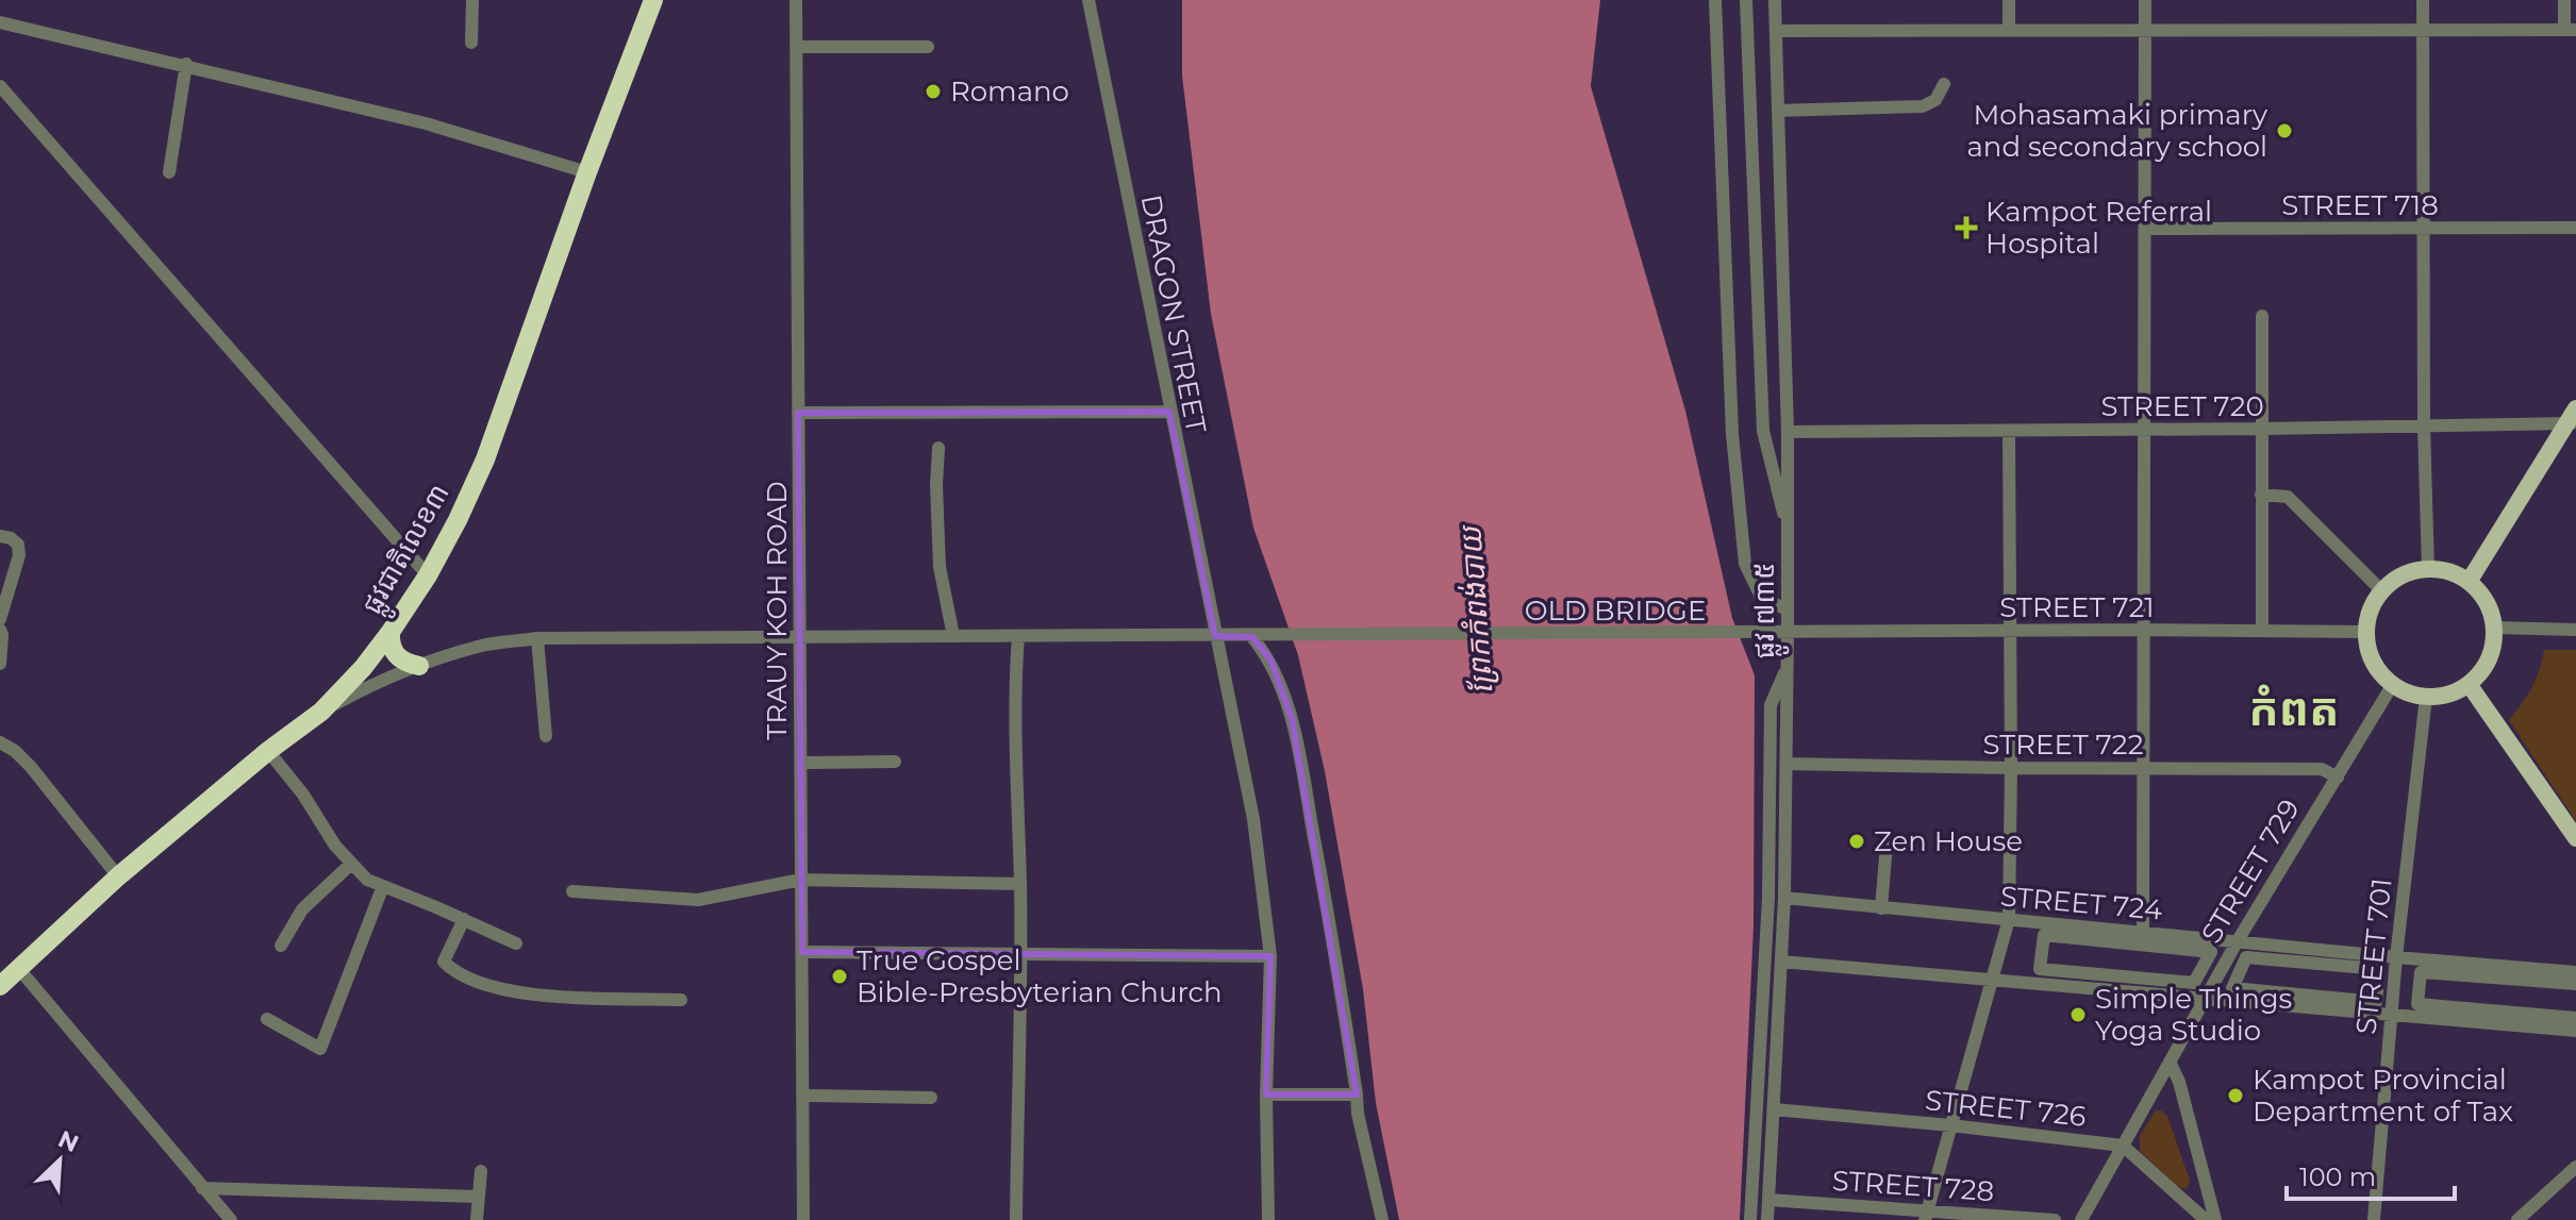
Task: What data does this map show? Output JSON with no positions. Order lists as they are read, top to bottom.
{
  "streets": {
    "highway": ["ផ្លូវជាតិលេខ៣"],
    "street": [
      "STREET 718",
      "DRAGON STREET",
      "STREET 720",
      "STREET 721",
      "TRAUY KOH ROAD",
      "OLD BRIDGE",
      "ផ្លូវ ៧៣៥",
      "STREET 722",
      "STREET 729",
      "STREET 724",
      "STREET 701",
      "STREET 726",
      "STREET 728"
    ]
  },
  "crossings": [
    ["DRAGON STREET", "OLD BRIDGE"],
    ["STREET 720", "ផ្លូវ ៧៣៥"],
    ["ផ្លូវជាតិលេខ៣", "OLD BRIDGE"],
    ["STREET 721", "OLD BRIDGE"],
    ["STREET 721", "ផ្លូវ ៧៣៥"],
    ["STREET 721", "STREET 729"],
    ["STREET 721", "STREET 701"],
    ["TRAUY KOH ROAD", "OLD BRIDGE"],
    ["ផ្លូវ ៧៣៥", "STREET 722"],
    ["ផ្លូវ ៧៣៥", "STREET 724"],
    ["ផ្លូវ ៧៣៥", "STREET 726"],
    ["ផ្លូវ ៧៣៥", "STREET 728"],
    ["STREET 722", "STREET 729"],
    ["STREET 729", "STREET 724"],
    ["STREET 729", "STREET 701"],
    ["STREET 729", "STREET 726"],
    ["STREET 724", "STREET 701"]
  ],
  "districts": ["កំពត"],
  "water": ["ព្រែកកំពង់បាយ"],
  "places": {
    "other": [
      "Romano",
      "Mohasamaki primary and secondary school",
      "Zen House",
      "True Gospel Bible-Presbyterian Church",
      "Simple Things Yoga Studio",
      "Kampot Provincial Department of Tax"
    ],
    "health": ["Kampot Referral Hospital"]
  },
  "scale_bar": "100 m",
  "north": "top right"
}
